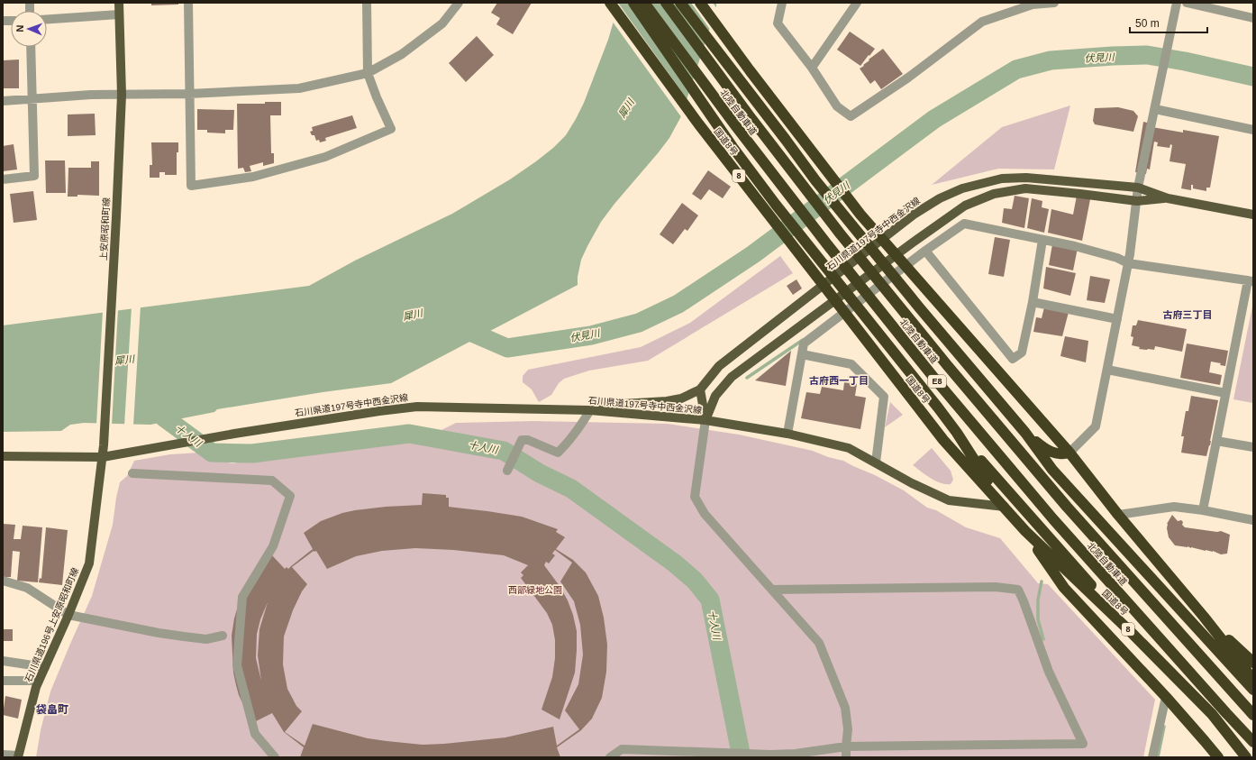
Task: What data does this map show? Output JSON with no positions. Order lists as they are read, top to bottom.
{
  "streets": {
    "highway": [
      "北陸自動車道",
      "国道8号",
      "8",
      "E8"
    ],
    "main road": ["上安原昭和町線", "石川県道197号寺中西金沢線", "石川県道196号上安原昭和町線"]
  },
  "crossings": [
    ["国道8号", "石川県道197号寺中西金沢線"],
    ["上安原昭和町線", "石川県道197号寺中西金沢線"],
    ["上安原昭和町線", "石川県道196号上安原昭和町線"],
    ["石川県道197号寺中西金沢線", "石川県道196号上安原昭和町線"]
  ],
  "districts": ["古府三丁目", "古府西一丁目", "袋畠町"],
  "water": ["伏見川", "犀川", "十人川"],
  "parks": ["西部緑地公園"],
  "scale_bar": "50 m",
  "north": "left"
}
